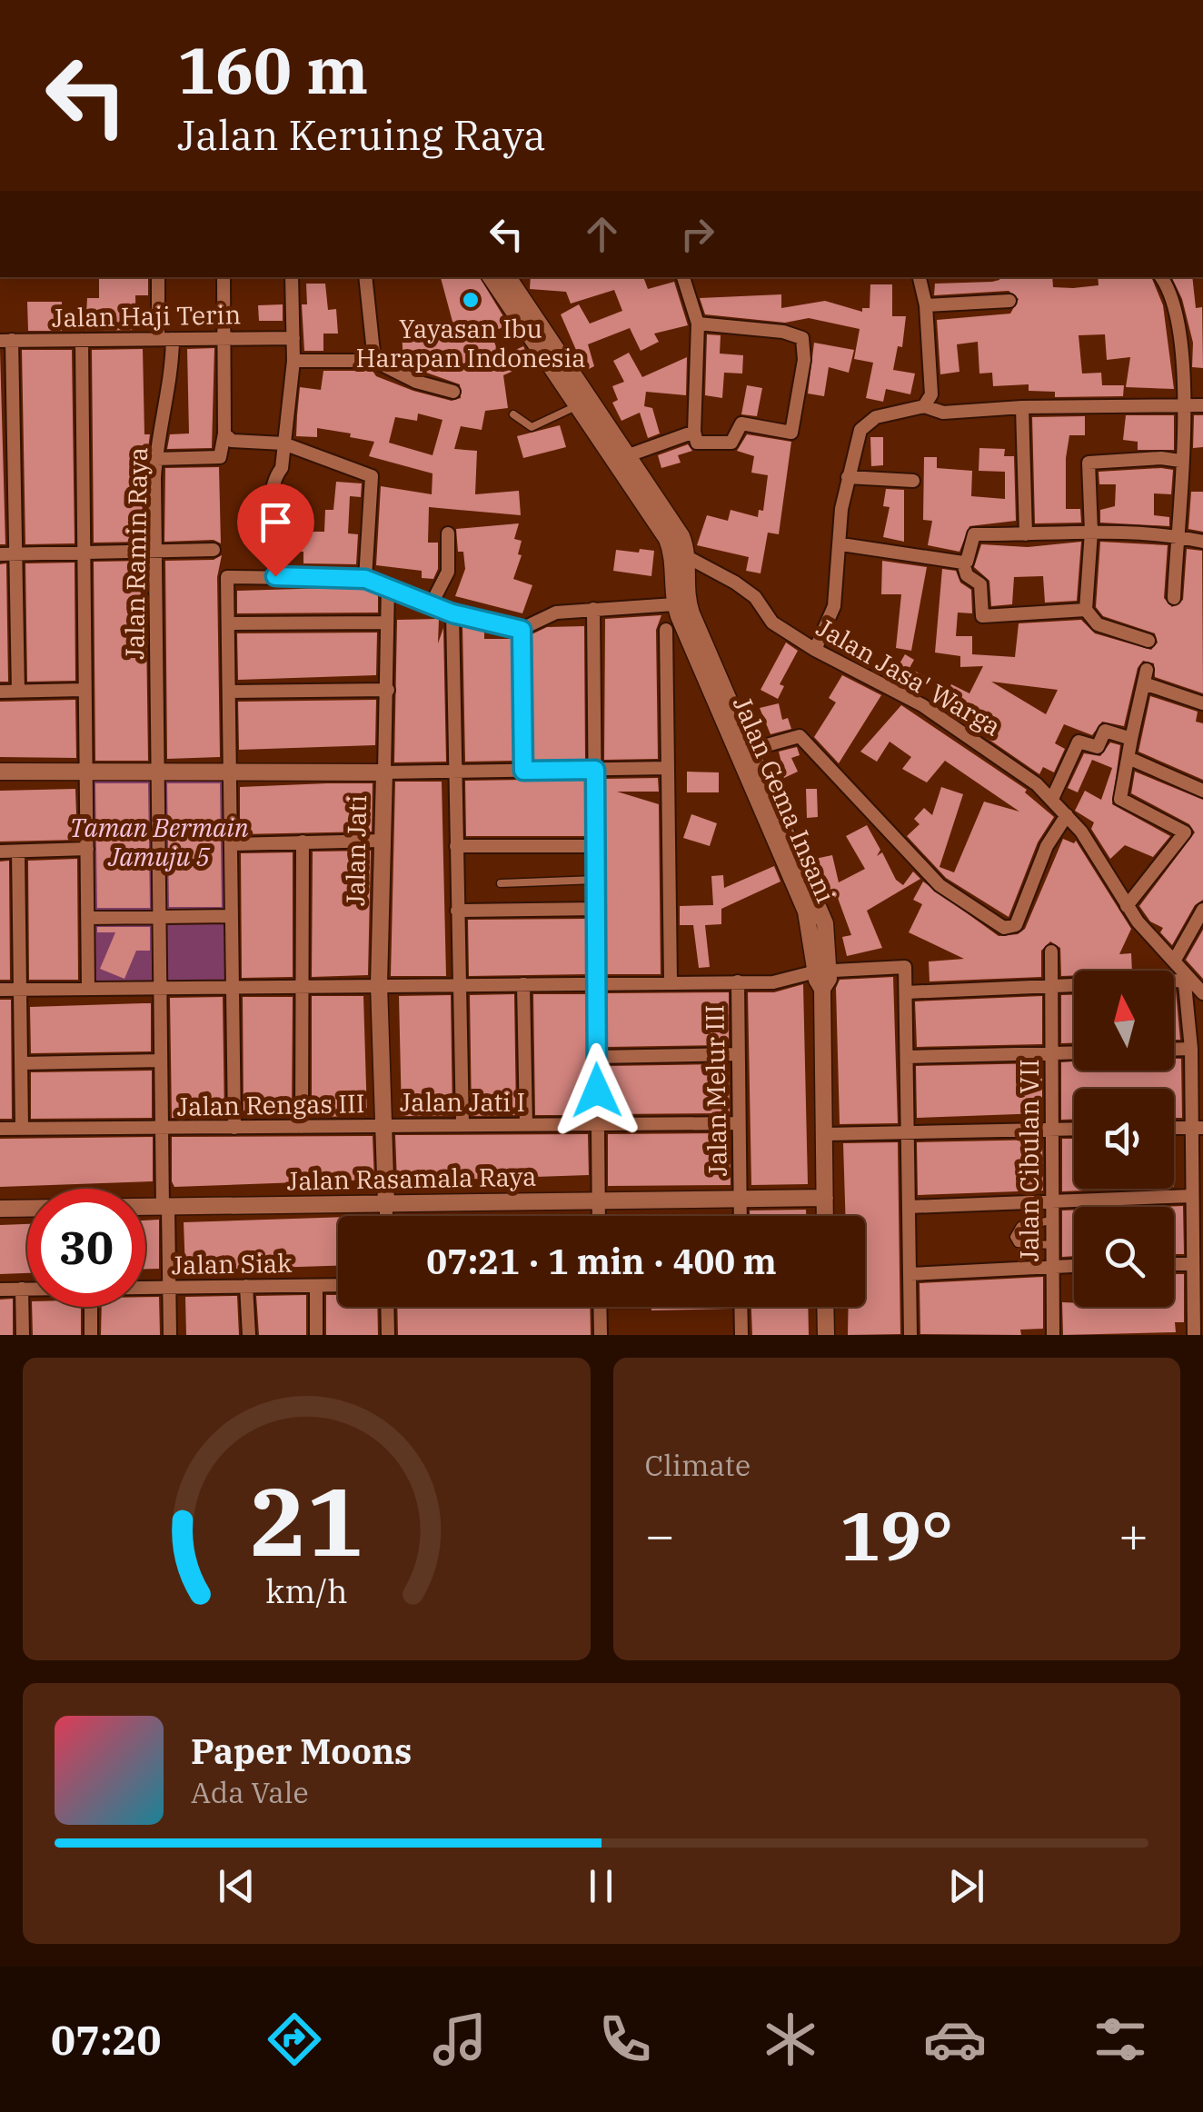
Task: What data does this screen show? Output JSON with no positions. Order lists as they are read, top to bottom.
{
  "streets": {
    "street": [
      "Jalan Haji Terin",
      "Jalan Ramin Raya",
      "Jalan Jasa' Warga",
      "Jalan Gema Insani",
      "Jalan Jati",
      "Jalan Melur III",
      "Jalan Jati I",
      "Jalan Rengas III",
      "Jalan Cibulan VII",
      "Jalan Rasamala Raya",
      "Jalan Siak"
    ]
  },
  "crossings": [
    ["Jalan Haji Terin", "Jalan Ramin Raya"],
    ["Jalan Ramin Raya", "Jalan Jati"],
    ["Jalan Ramin Raya", "Jalan Rengas III"],
    ["Jalan Ramin Raya", "Jalan Rasamala Raya"],
    ["Jalan Ramin Raya", "Jalan Siak"],
    ["Jalan Jasa' Warga", "Jalan Gema Insani"],
    ["Jalan Gema Insani", "Jalan Rasamala Raya"],
    ["Jalan Jati", "Jalan Jati I"],
    ["Jalan Jati", "Jalan Rengas III"],
    ["Jalan Jati", "Jalan Rasamala Raya"],
    ["Jalan Melur III", "Jalan Jati I"],
    ["Jalan Melur III", "Jalan Rasamala Raya"],
    ["Jalan Jati I", "Jalan Rengas III"]
  ],
  "parks": ["Taman Bermain Jamuju 5"],
  "places": ["Yayasan Ibu Harapan Indonesia"],
  "north": "top",
  "page": {
    "turn": ["160 m", "Jalan Keruing Raya"],
    "limit": "30",
    "trip": "07:21 · 1 min · 400 m",
    "tile": "Climate",
    "heat": ["−", "19°", "+"],
    "song": ["Paper Moons", "Ada Vale"],
    "tabs": "07:20",
    "gauge": ["21", "km/h"]
  }
}
